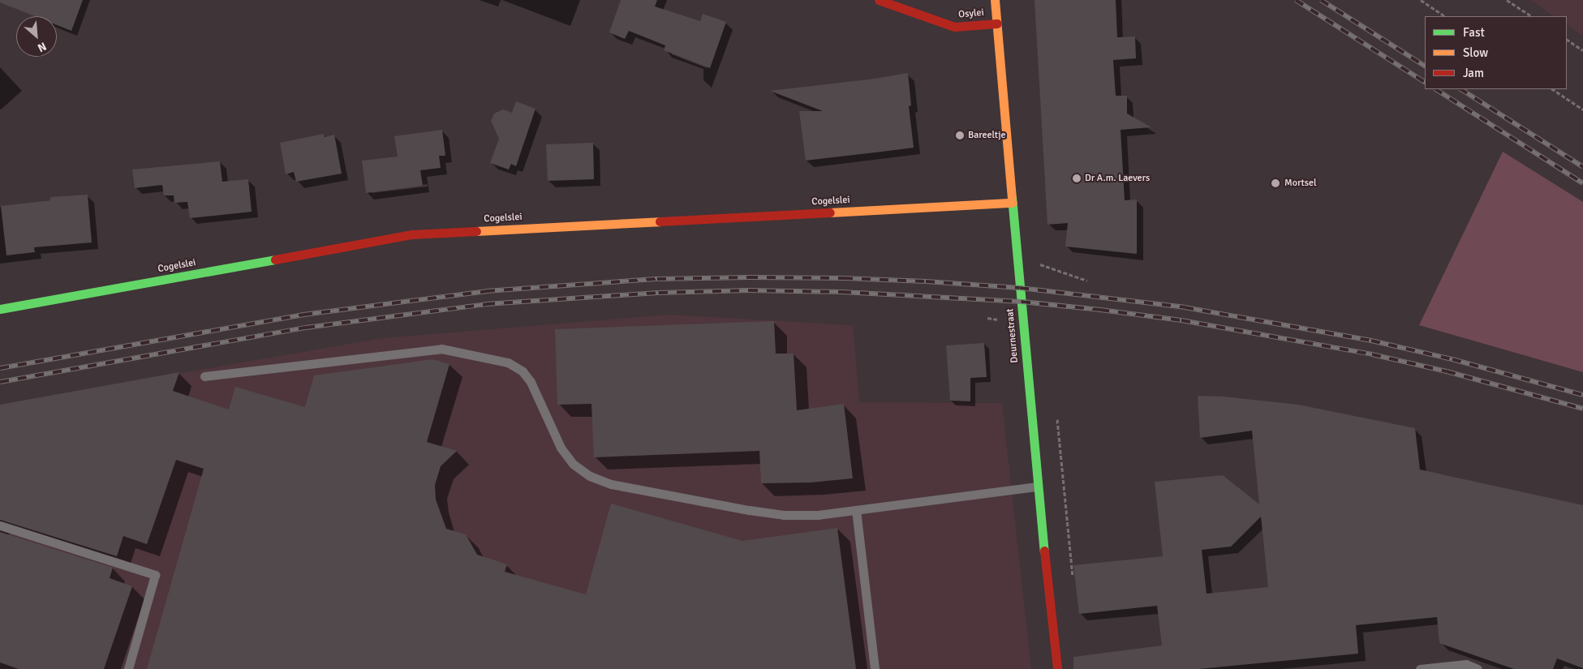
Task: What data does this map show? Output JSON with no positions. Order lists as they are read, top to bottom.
{
  "streets": {
    "street": ["Osylei", "Cogelslei", "Deurnestraat"]
  },
  "crossings": [
    ["Osylei", "Deurnestraat"],
    ["Cogelslei", "Deurnestraat"]
  ],
  "places": ["Bareeltje", "Dr A.m. Laevers", "Mortsel"],
  "legend": ["Fast", "Slow", "Jam"],
  "north": "bottom right"
}
